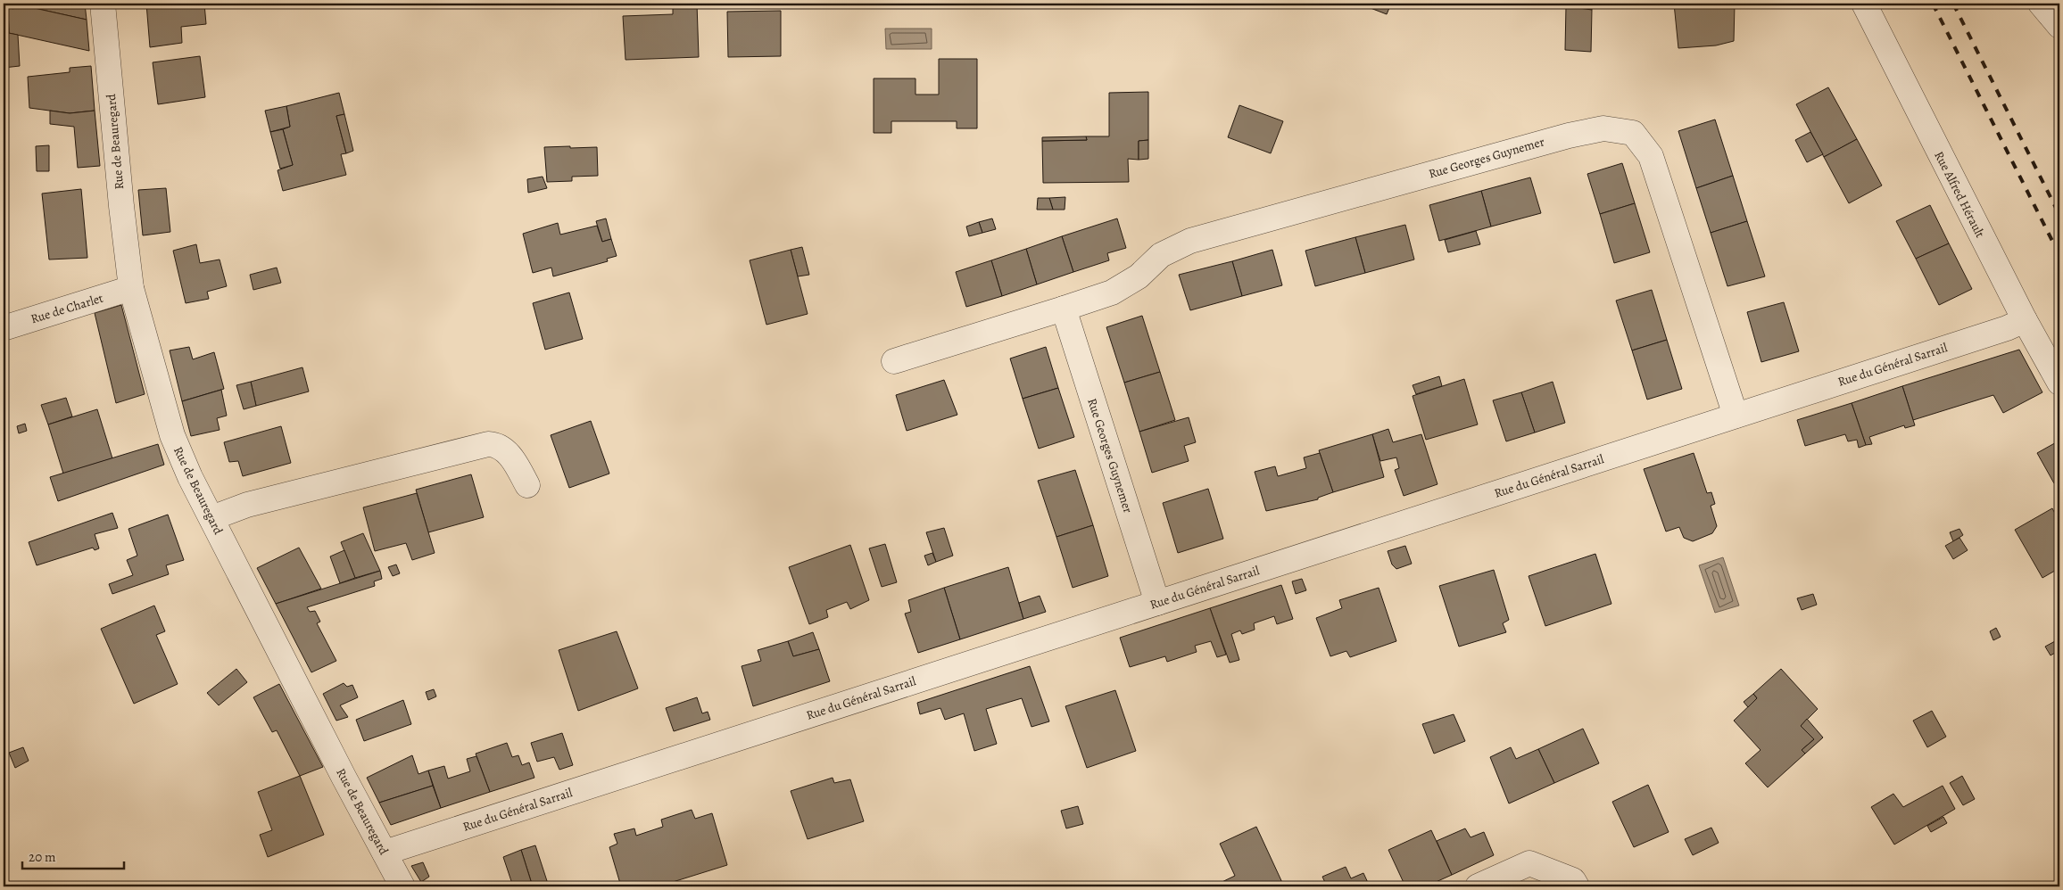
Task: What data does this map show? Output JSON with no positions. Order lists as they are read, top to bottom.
{
  "streets": {
    "street": [
      "Rue de Beauregard",
      "Rue Georges Guynemer",
      "Rue Alfred Hérault",
      "Rue de Charlet",
      "Rue du Général Sarrail"
    ]
  },
  "crossings": [
    ["Rue de Beauregard", "Rue de Charlet"],
    ["Rue de Beauregard", "Rue du Général Sarrail"],
    ["Rue Georges Guynemer", "Rue du Général Sarrail"],
    ["Rue Alfred Hérault", "Rue du Général Sarrail"]
  ],
  "scale_bar": "20 m"
}
